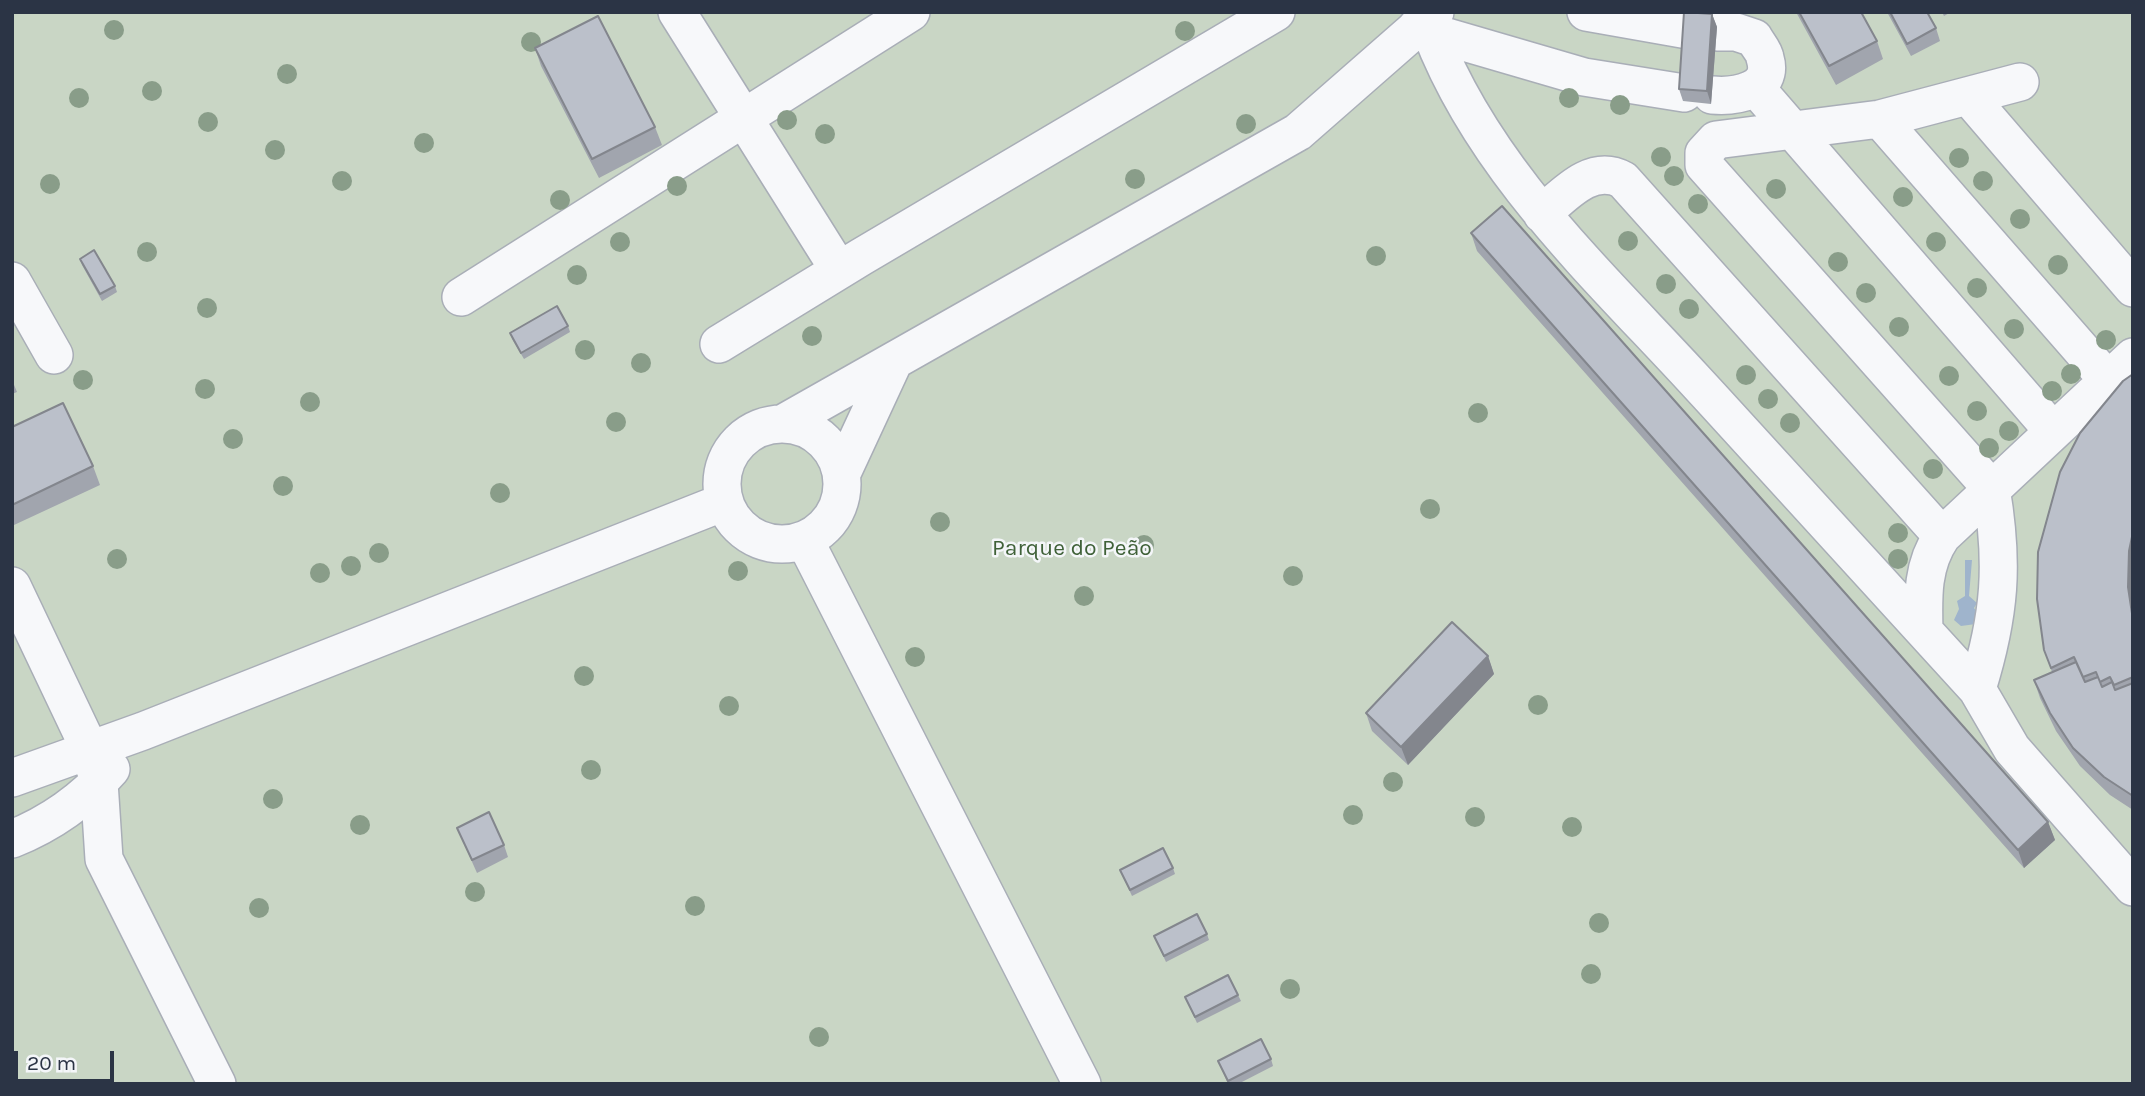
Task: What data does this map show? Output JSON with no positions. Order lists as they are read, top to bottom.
{
  "parks": ["Parque do Peão"],
  "scale_bar": "20 m"
}
